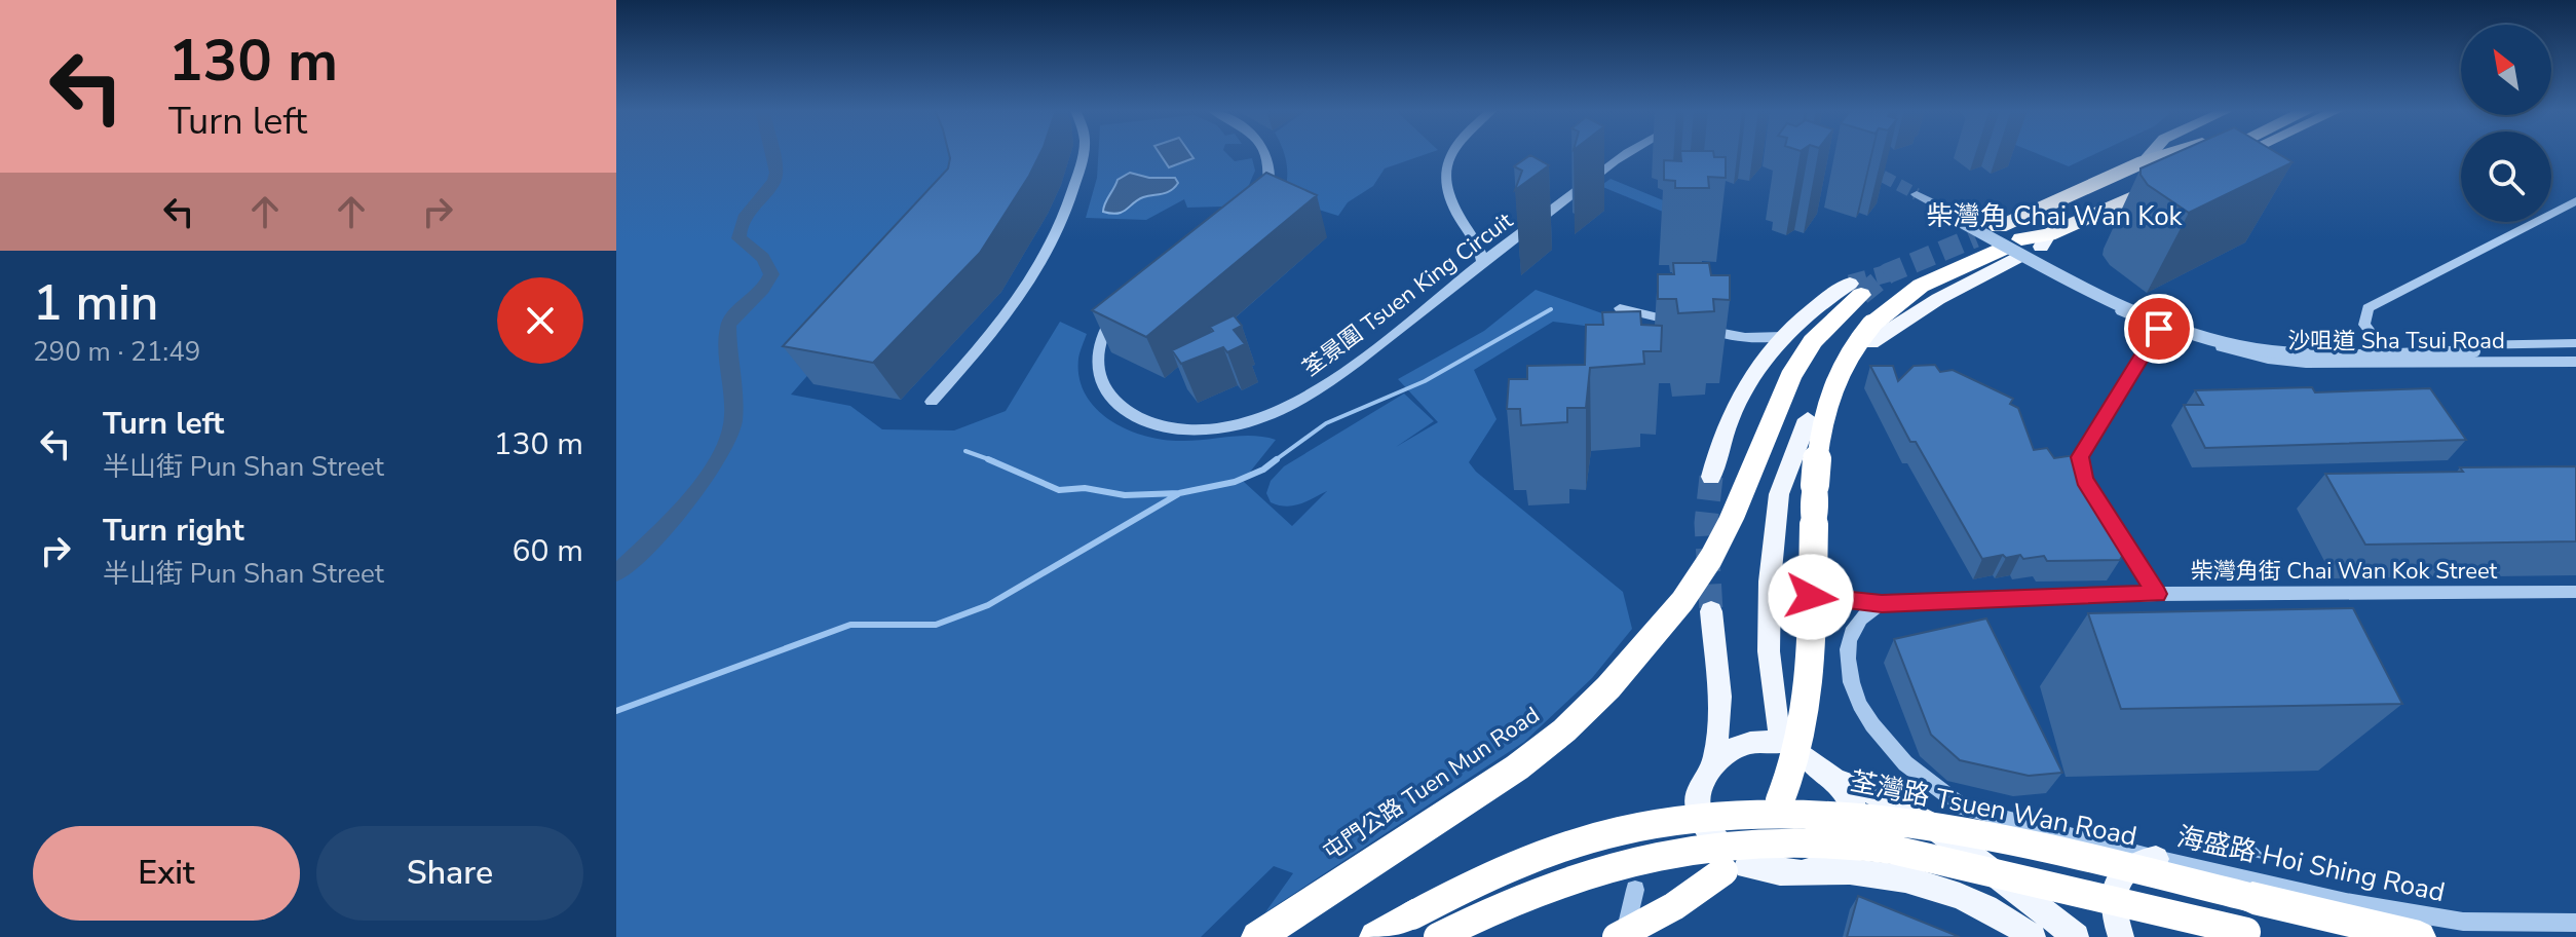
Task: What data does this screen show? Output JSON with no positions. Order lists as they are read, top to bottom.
{
  "streets": {
    "highway": ["屯門公路 Tuen Mun Road", "荃灣路 Tsuen Wan Road"],
    "street": [
      "荃景圍 Tsuen King Circuit",
      "沙咀道 Sha Tsui Road",
      "柴灣角街 Chai Wan Kok Street",
      "海盛路 Hoi Shing Road"
    ]
  },
  "crossings": [
    ["柴灣角街 Chai Wan Kok Street", "海盛路 Hoi Shing Road"]
  ],
  "districts": ["柴灣角 Chai Wan Kok"],
  "north": "top left",
  "page": {
    "turn": ["130 m", "Turn left"],
    "heading": ["1 min", "290 m · 21:49"],
    "list": [
      {
        "name": "Turn left",
        "note": "半山街 Pun Shan Street",
        "value": "130 m"
      },
      {
        "name": "Turn right",
        "note": "半山街 Pun Shan Street",
        "value": "60 m"
      }
    ],
    "buttons": ["Exit", "Share"]
  }
}
